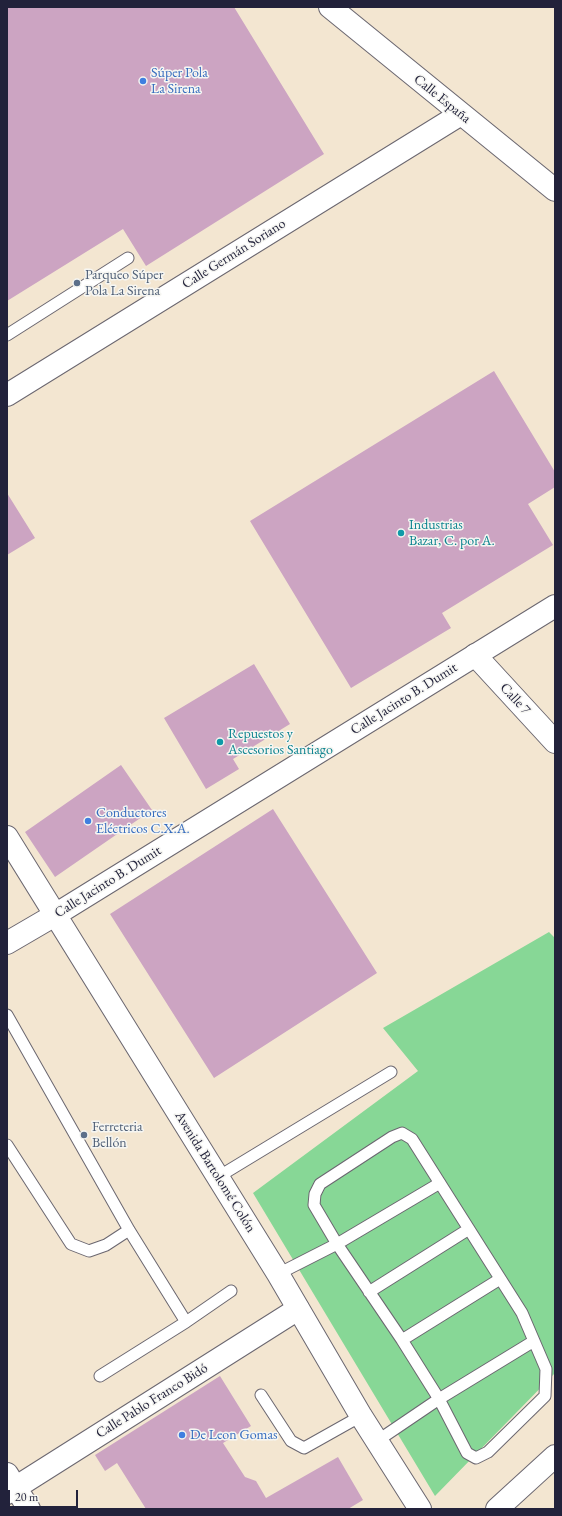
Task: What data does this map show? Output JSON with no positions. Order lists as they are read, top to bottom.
{
  "streets": {
    "street": [
      "Calle España",
      "Calle Germán Soriano",
      "Calle Jacinto B. Dumit",
      "Calle 7",
      "Avenida Bartolomé Colón",
      "Calle Pablo Franco Bidó"
    ]
  },
  "crossings": [
    ["Calle España", "Calle Germán Soriano"],
    ["Calle Jacinto B. Dumit", "Calle 7"],
    ["Calle Jacinto B. Dumit", "Avenida Bartolomé Colón"],
    ["Avenida Bartolomé Colón", "Calle Pablo Franco Bidó"]
  ],
  "places": [
    "Súper Pola La Sirena",
    "Parqueo Súper Pola La Sirena",
    "Industrias Bazar, C. por A.",
    "Repuestos y Ascesorios Santiago",
    "Conductores Eléctricos C.X.A.",
    "Ferreteria Bellón",
    "De Leon Gomas"
  ],
  "scale_bar": "20 m"
}
